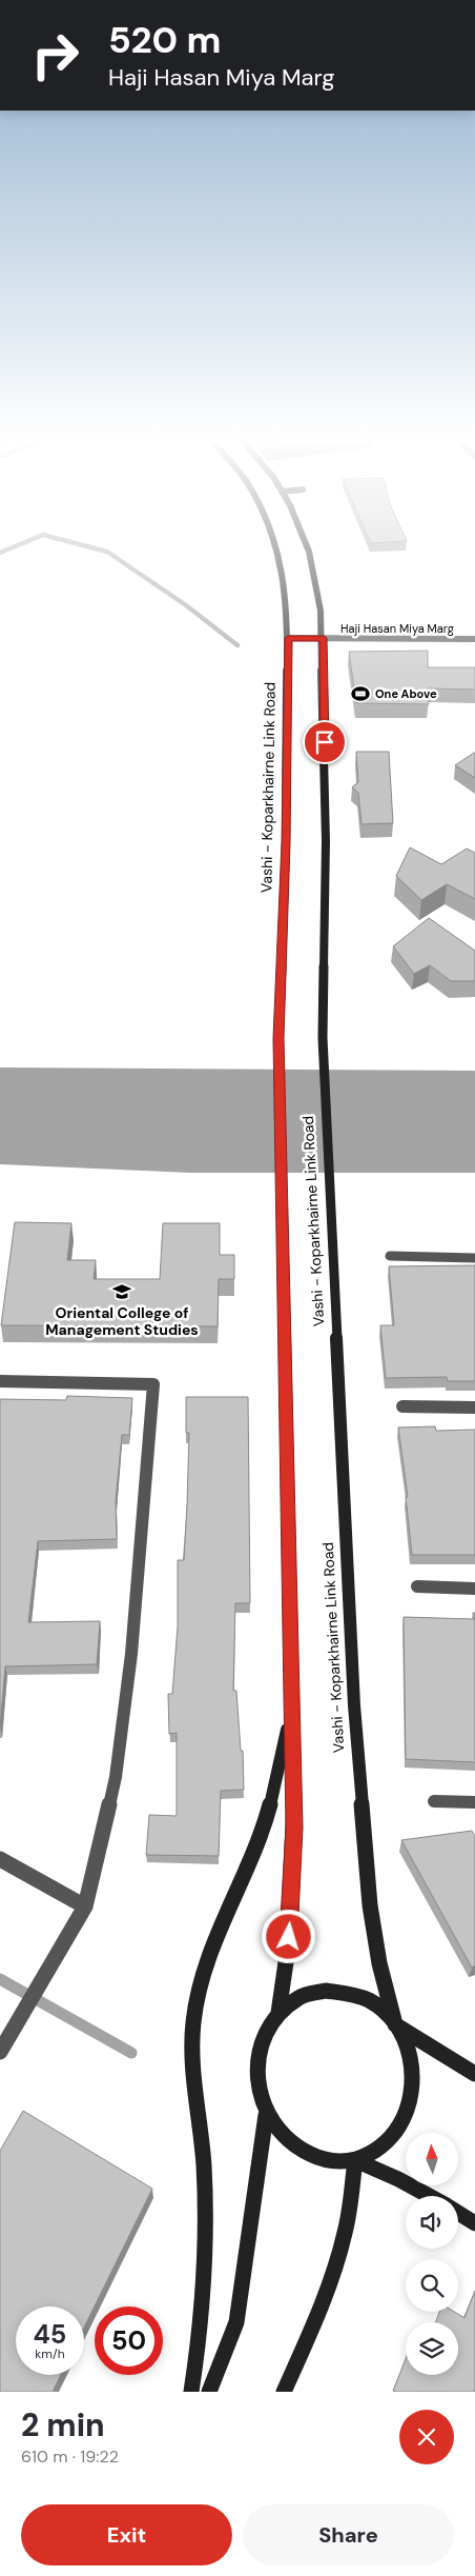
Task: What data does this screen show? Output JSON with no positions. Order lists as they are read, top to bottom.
{
  "streets": {
    "main road": ["Vashi - Koparkhairne Link Road"],
    "street": ["Haji Hasan Miya Marg"]
  },
  "crossings": [
    ["Haji Hasan Miya Marg", "Vashi - Koparkhairne Link Road"]
  ],
  "places": {
    "sports": ["One Above"],
    "school or university": ["Oriental College of Management Studies"]
  },
  "north": "top",
  "page": {
    "turn": ["520 m", "Haji Hasan Miya Marg"],
    "speed": "45 km/h",
    "limit": "50",
    "heading": ["2 min", "610 m · 19:22"],
    "buttons": ["Exit", "Share"]
  }
}
